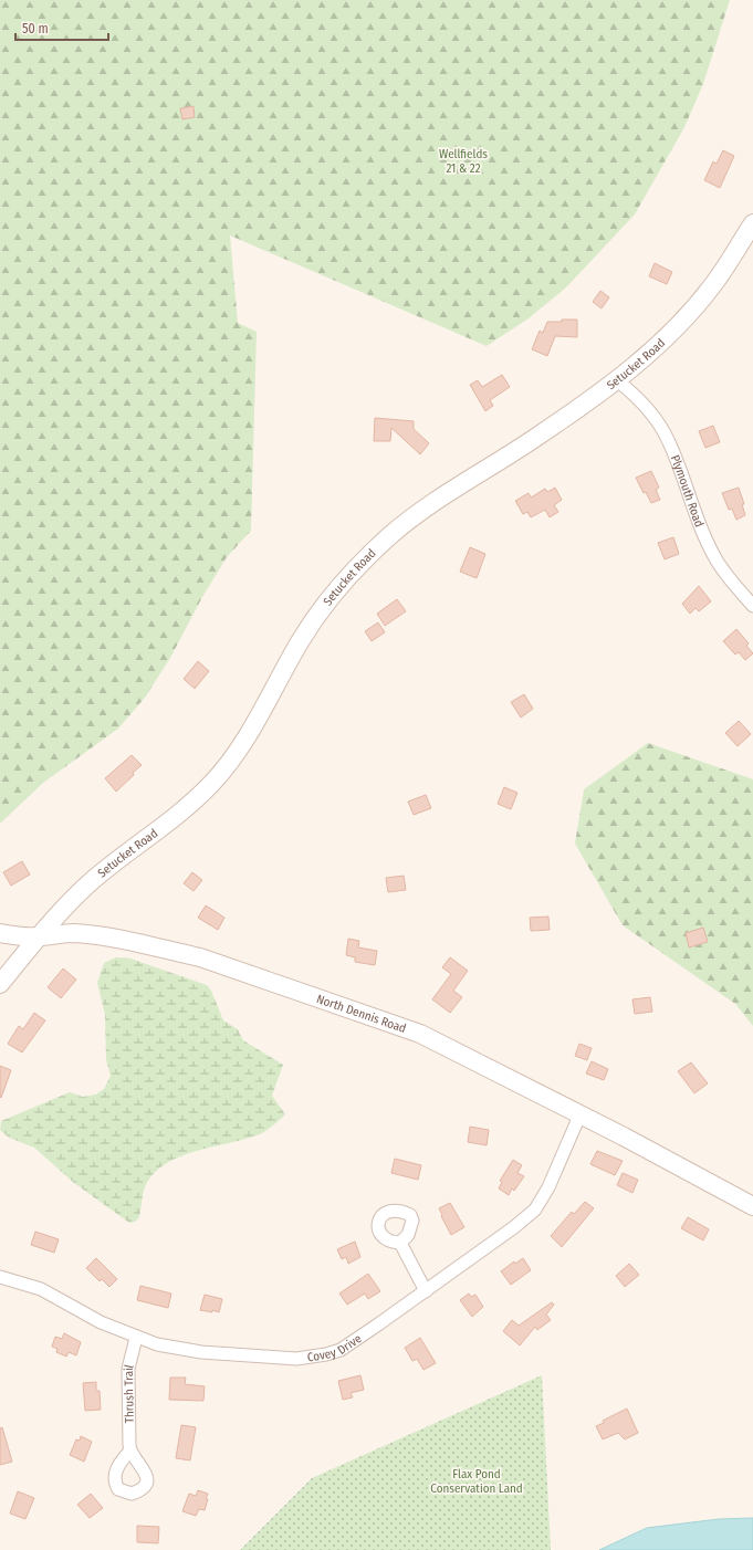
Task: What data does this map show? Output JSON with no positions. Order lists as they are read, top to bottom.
{
  "streets": {
    "main road": ["Setucket Road", "North Dennis Road"],
    "street": ["Plymouth Road", "Covey Drive", "Thrush Trail"]
  },
  "crossings": [
    ["Setucket Road", "Plymouth Road"],
    ["Setucket Road", "North Dennis Road"],
    ["North Dennis Road", "Covey Drive"],
    ["Covey Drive", "Thrush Trail"]
  ],
  "parks": ["Wellfields 21 & 22", "Flax Pond Conservation Land"],
  "scale_bar": "50 m"
}
